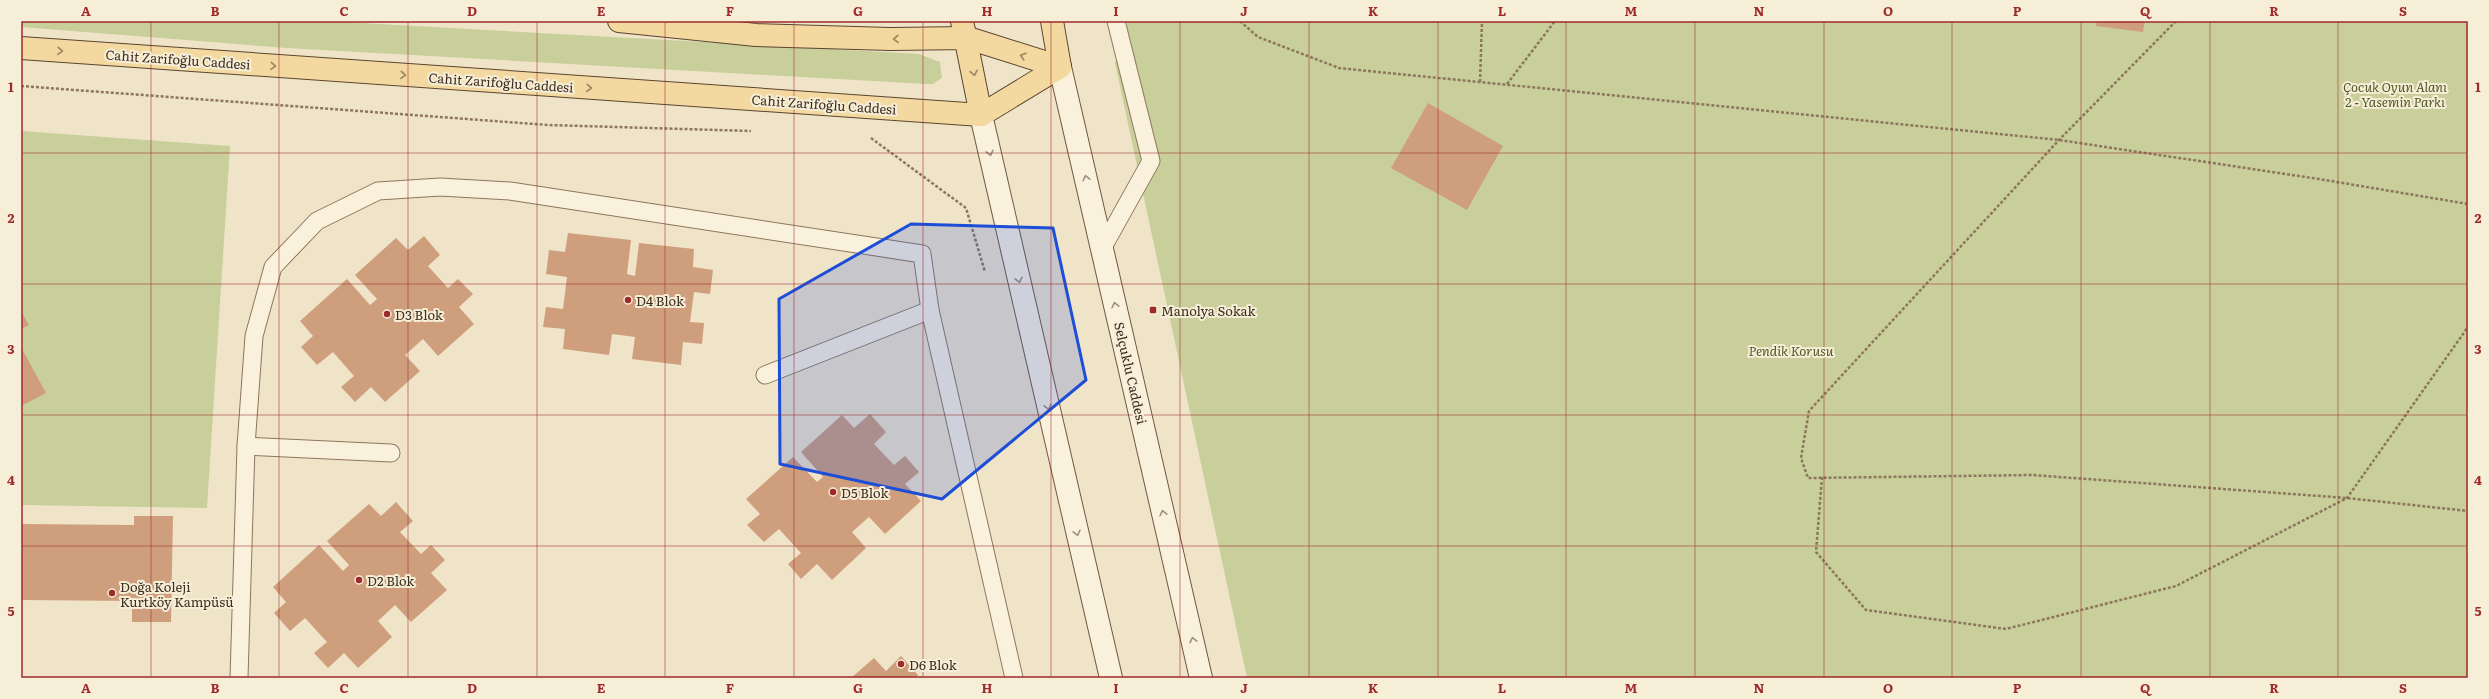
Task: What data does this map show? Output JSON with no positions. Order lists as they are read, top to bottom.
{
  "streets": {
    "main road": ["Cahit Zarifoğlu Caddesi", "Selçuklu Caddesi"]
  },
  "parks": ["Çocuk Oyun Alanı 2 - Yasemin Parkı", "Pendik Korusu"],
  "places": {
    "other": [
      "D4 Blok",
      "D3 Blok",
      "D5 Blok",
      "D2 Blok",
      "Doğa Koleji Kurtköy Kampüsü",
      "D6 Blok"
    ],
    "transit": ["Manolya Sokak"]
  },
  "grid": {
    "columns": [
      "A",
      "B",
      "C",
      "D",
      "E",
      "F",
      "G",
      "H",
      "I",
      "J",
      "K",
      "L",
      "M",
      "N",
      "O",
      "P",
      "Q",
      "R",
      "S"
    ],
    "rows": [
      "1",
      "2",
      "3",
      "4",
      "5"
    ]
  }
}
